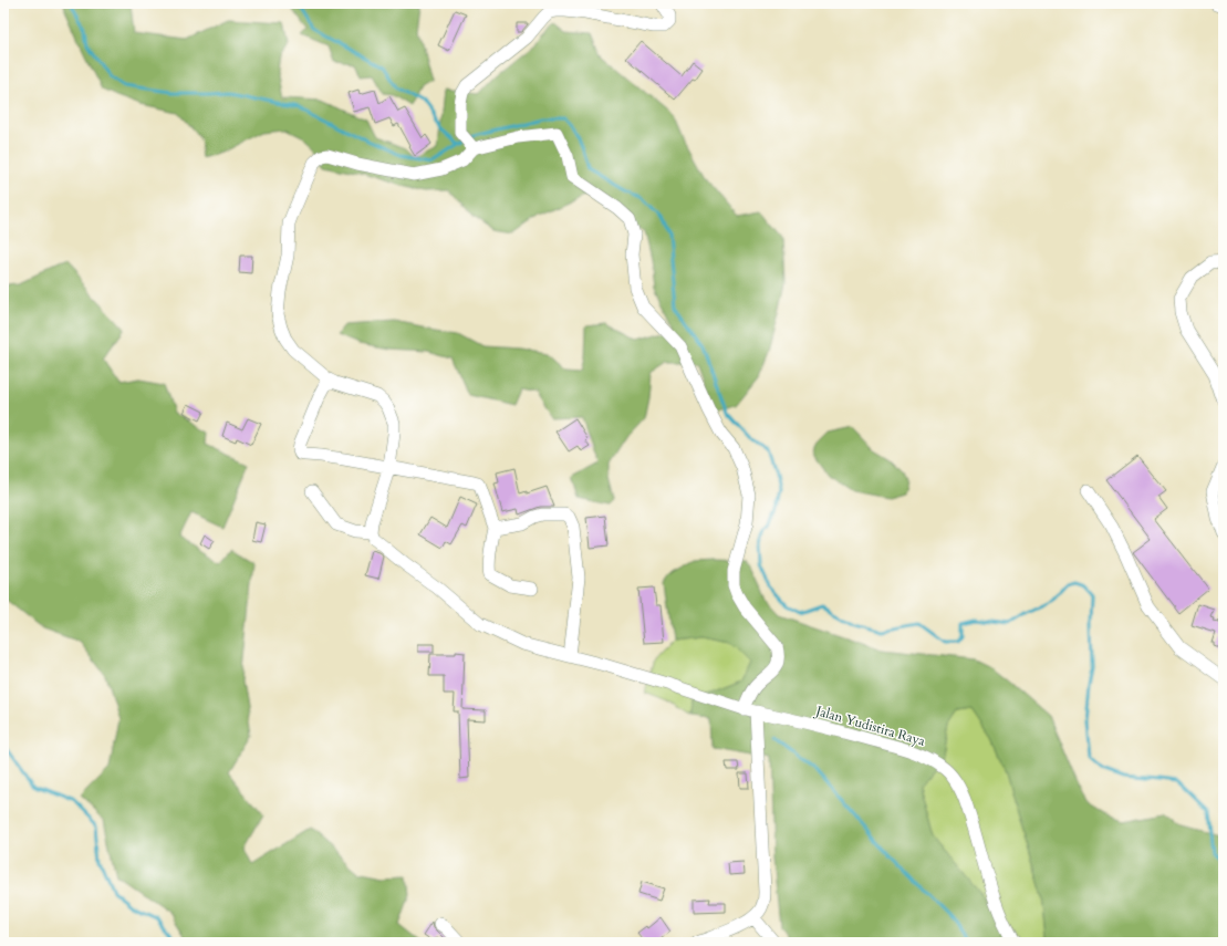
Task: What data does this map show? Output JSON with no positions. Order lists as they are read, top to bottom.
{
  "streets": {
    "street": ["Jalan Yudistira Raya"]
  }
}
